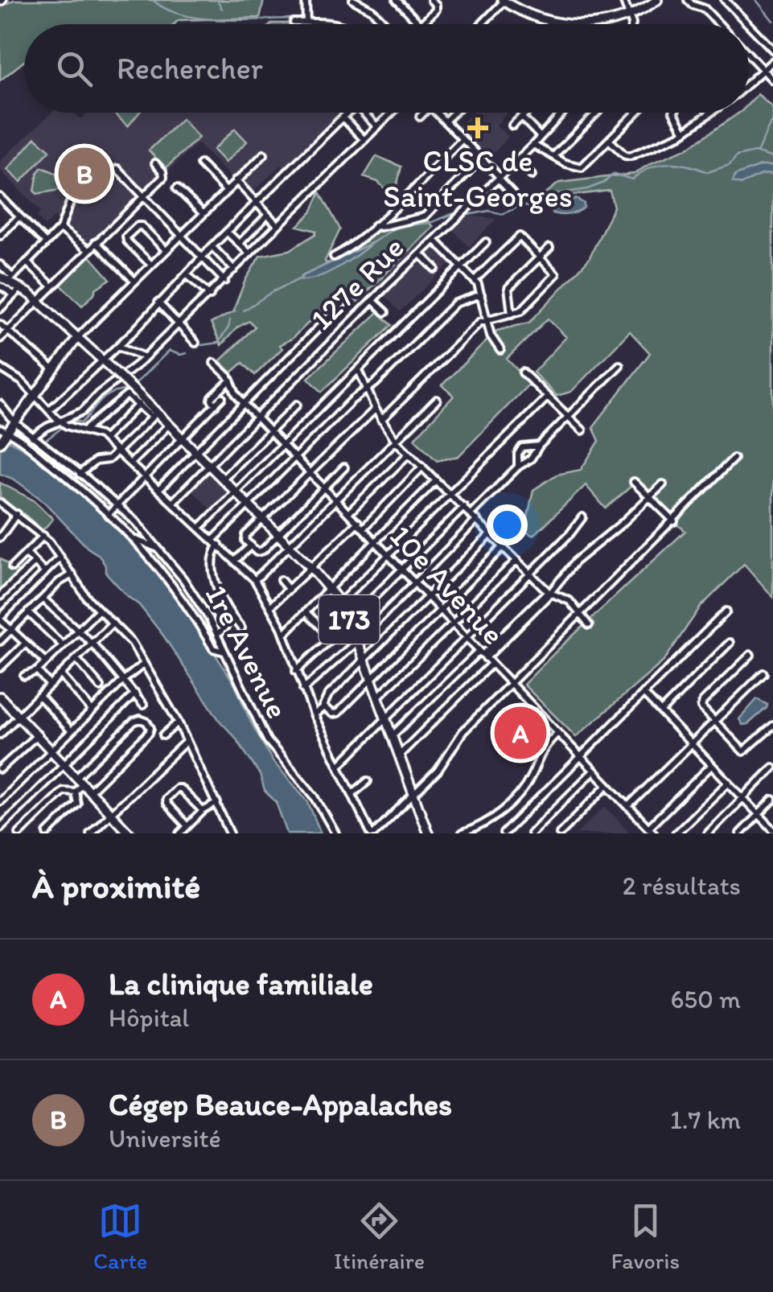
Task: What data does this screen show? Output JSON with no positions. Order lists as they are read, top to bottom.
{
  "streets": {
    "main road": ["173"],
    "street": ["127e Rue", "10e Avenue", "1re Avenue"]
  },
  "crossings": [
    ["127e Rue", "10e Avenue"],
    ["127e Rue", "173"]
  ],
  "places": {
    "health": ["CLSC de Saint-Georges"]
  },
  "page": {
    "search": "Rechercher",
    "pins": ["B", "A"],
    "heading": ["À proximité", "2 résultats"],
    "list": [
      {
        "mark": "A",
        "name": "La clinique familiale",
        "note": "Hôpital",
        "value": "650 m"
      },
      {
        "mark": "B",
        "name": "Cégep Beauce-Appalaches",
        "note": "Université",
        "value": "1.7 km"
      }
    ],
    "nav": ["Carte", "Itinéraire", "Favoris"]
  }
}
